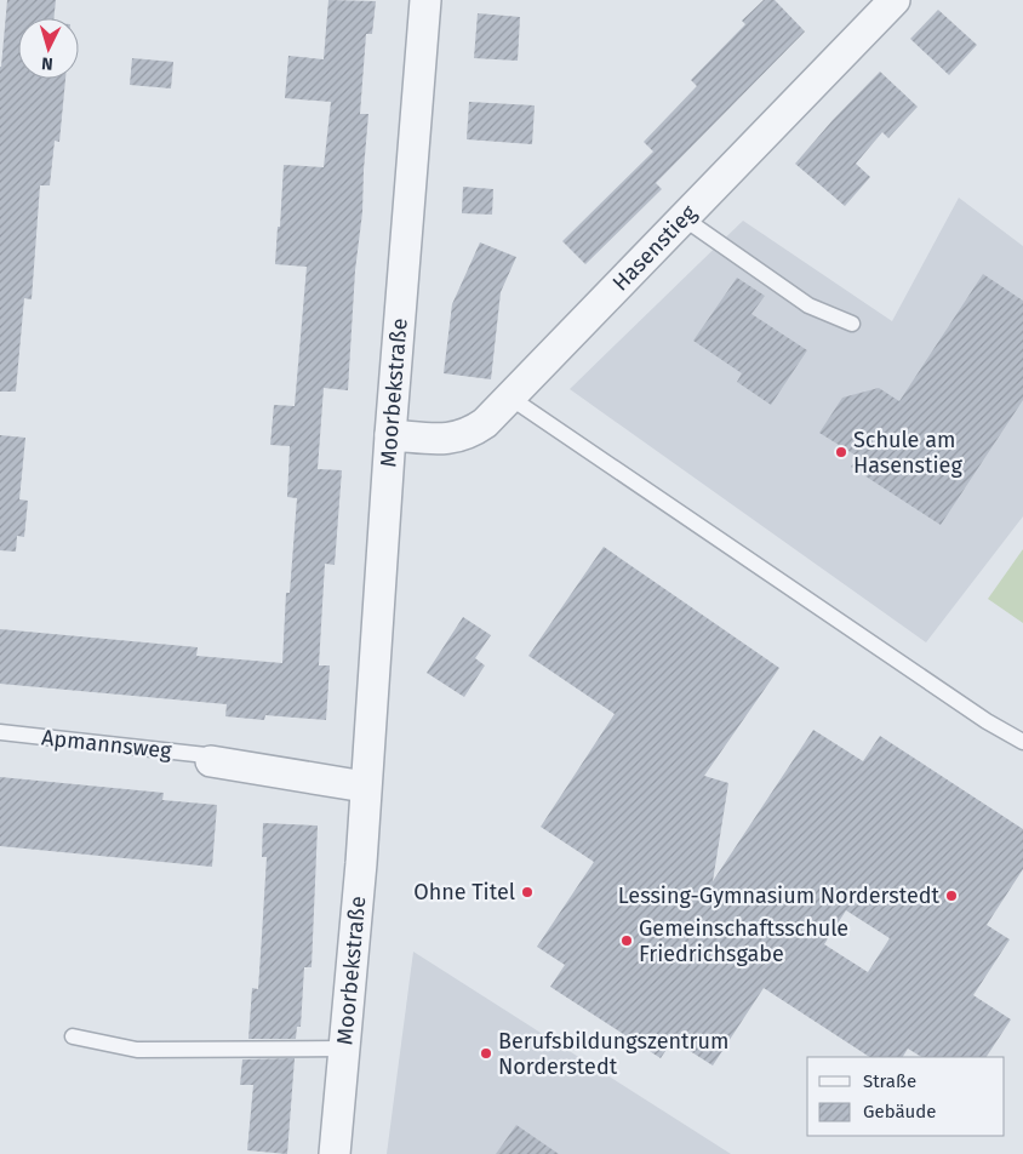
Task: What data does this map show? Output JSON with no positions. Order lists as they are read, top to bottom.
{
  "streets": {
    "street": ["Hasenstieg", "Moorbekstraße"],
    "lane": ["Apmannsweg"]
  },
  "crossings": [
    ["Hasenstieg", "Moorbekstraße"]
  ],
  "places": [
    "Schule am Hasenstieg",
    "Ohne Titel",
    "Lessing-Gymnasium Norderstedt",
    "Gemeinschaftsschule Friedrichsgabe",
    "Berufsbildungszentrum Norderstedt"
  ],
  "legend": ["Straße", "Gebäude"],
  "north": "bottom"
}
